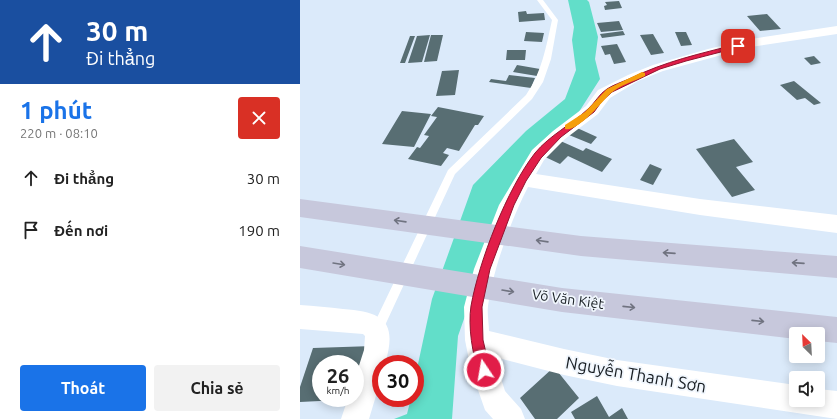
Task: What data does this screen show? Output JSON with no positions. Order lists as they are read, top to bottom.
{
  "streets": {
    "main road": ["Võ Văn Kiệt"],
    "street": ["Nguyễn Thanh Sơn"]
  },
  "north": "top left",
  "page": {
    "turn": ["30 m", "Đi thẳng"],
    "heading": ["1 phút", "220 m · 08:10"],
    "list": [
      {
        "name": "Đi thẳng",
        "value": "30 m"
      },
      {
        "name": "Đến nơi",
        "value": "190 m"
      }
    ],
    "speed": "26 km/h",
    "limit": "30",
    "buttons": ["Thoát", "Chia sẻ"]
  }
}
